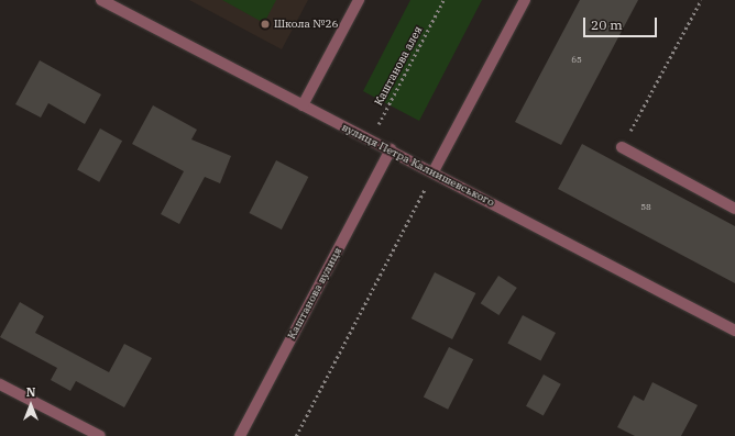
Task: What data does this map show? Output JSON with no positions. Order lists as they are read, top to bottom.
{
  "streets": {
    "street": ["вулиця Петра Калнишевського", "Каштанова вулиця"],
    "path": ["Каштанова алея"]
  },
  "crossings": [
    ["Каштанова алея", "вулиця Петра Калнишевського"],
    ["вулиця Петра Калнишевського", "Каштанова вулиця"]
  ],
  "places": ["Школа №26"],
  "house_numbers": ["65", "58"],
  "scale_bar": "20 m",
  "north": "top"
}
